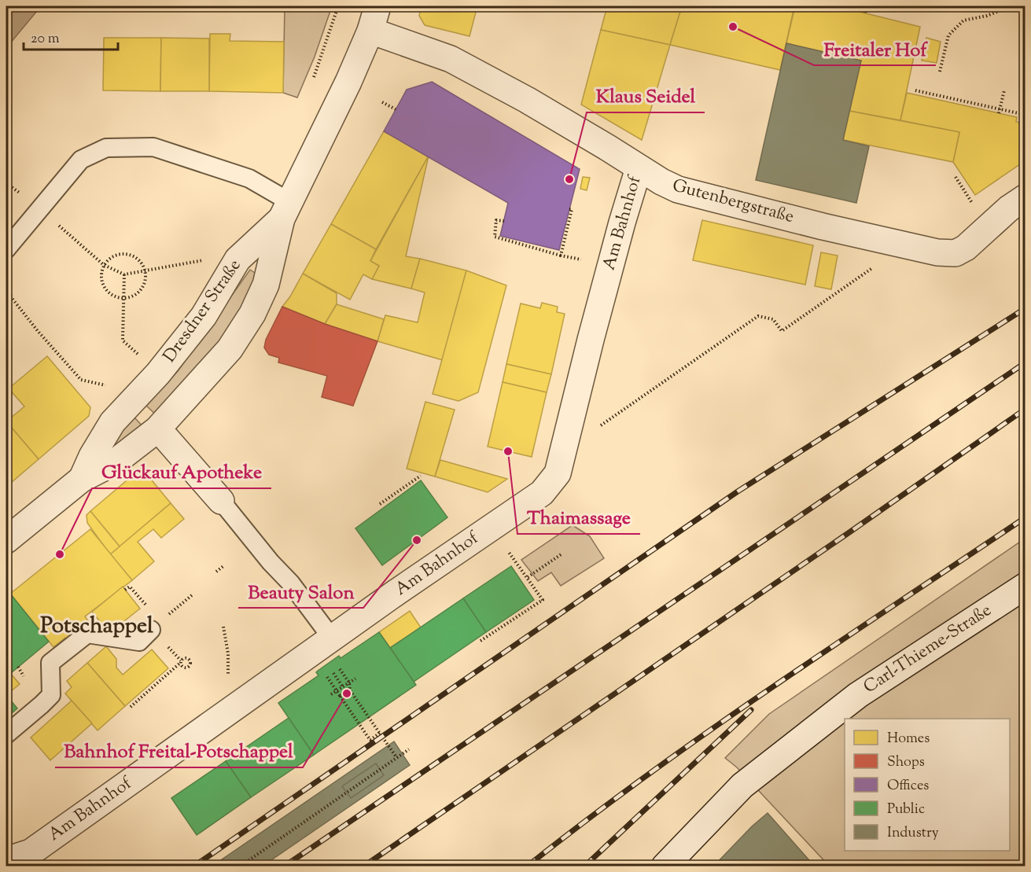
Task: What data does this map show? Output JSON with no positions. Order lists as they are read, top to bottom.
{
  "streets": {
    "street": [
      "Gutenbergstraße",
      "Am Bahnhof",
      "Dresdner Straße",
      "Carl-Thieme-Straße"
    ]
  },
  "crossings": [
    ["Gutenbergstraße", "Am Bahnhof"]
  ],
  "districts": ["Potschappel"],
  "places": [
    "Freitaler Hof",
    "Klaus Seidel",
    "Thaimassage",
    "Beauty Salon",
    "Glückauf Apotheke",
    "Bahnhof Freital-Potschappel"
  ],
  "legend": [
    "Homes",
    "Shops",
    "Offices",
    "Public",
    "Industry"
  ],
  "scale_bar": "20 m"
}
